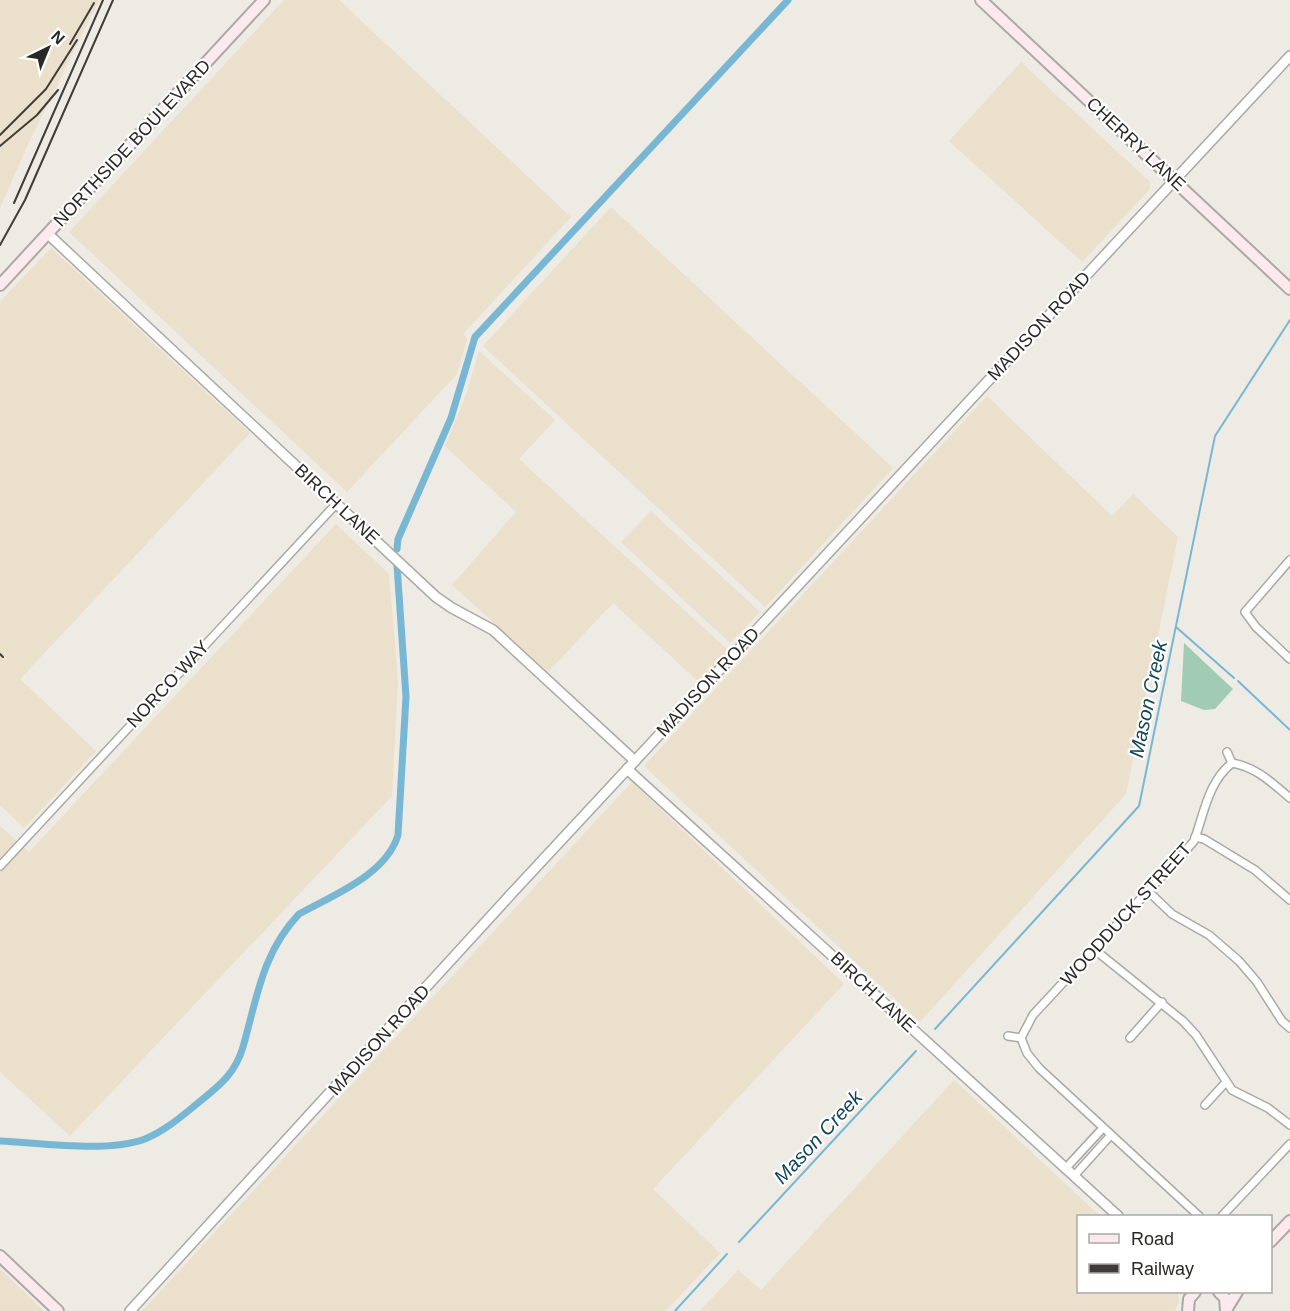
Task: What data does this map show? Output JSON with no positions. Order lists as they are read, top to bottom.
{
  "streets": {
    "main road": ["NORTHSIDE BOULEVARD", "CHERRY LANE"],
    "street": [
      "MADISON ROAD",
      "BIRCH LANE",
      "NORCO WAY",
      "WOODDUCK STREET"
    ]
  },
  "crossings": [
    ["NORTHSIDE BOULEVARD", "BIRCH LANE"],
    ["CHERRY LANE", "MADISON ROAD"],
    ["MADISON ROAD", "BIRCH LANE"],
    ["BIRCH LANE", "NORCO WAY"]
  ],
  "water": ["Mason Creek"],
  "legend": ["Road", "Railway"],
  "north": "top right"
}
